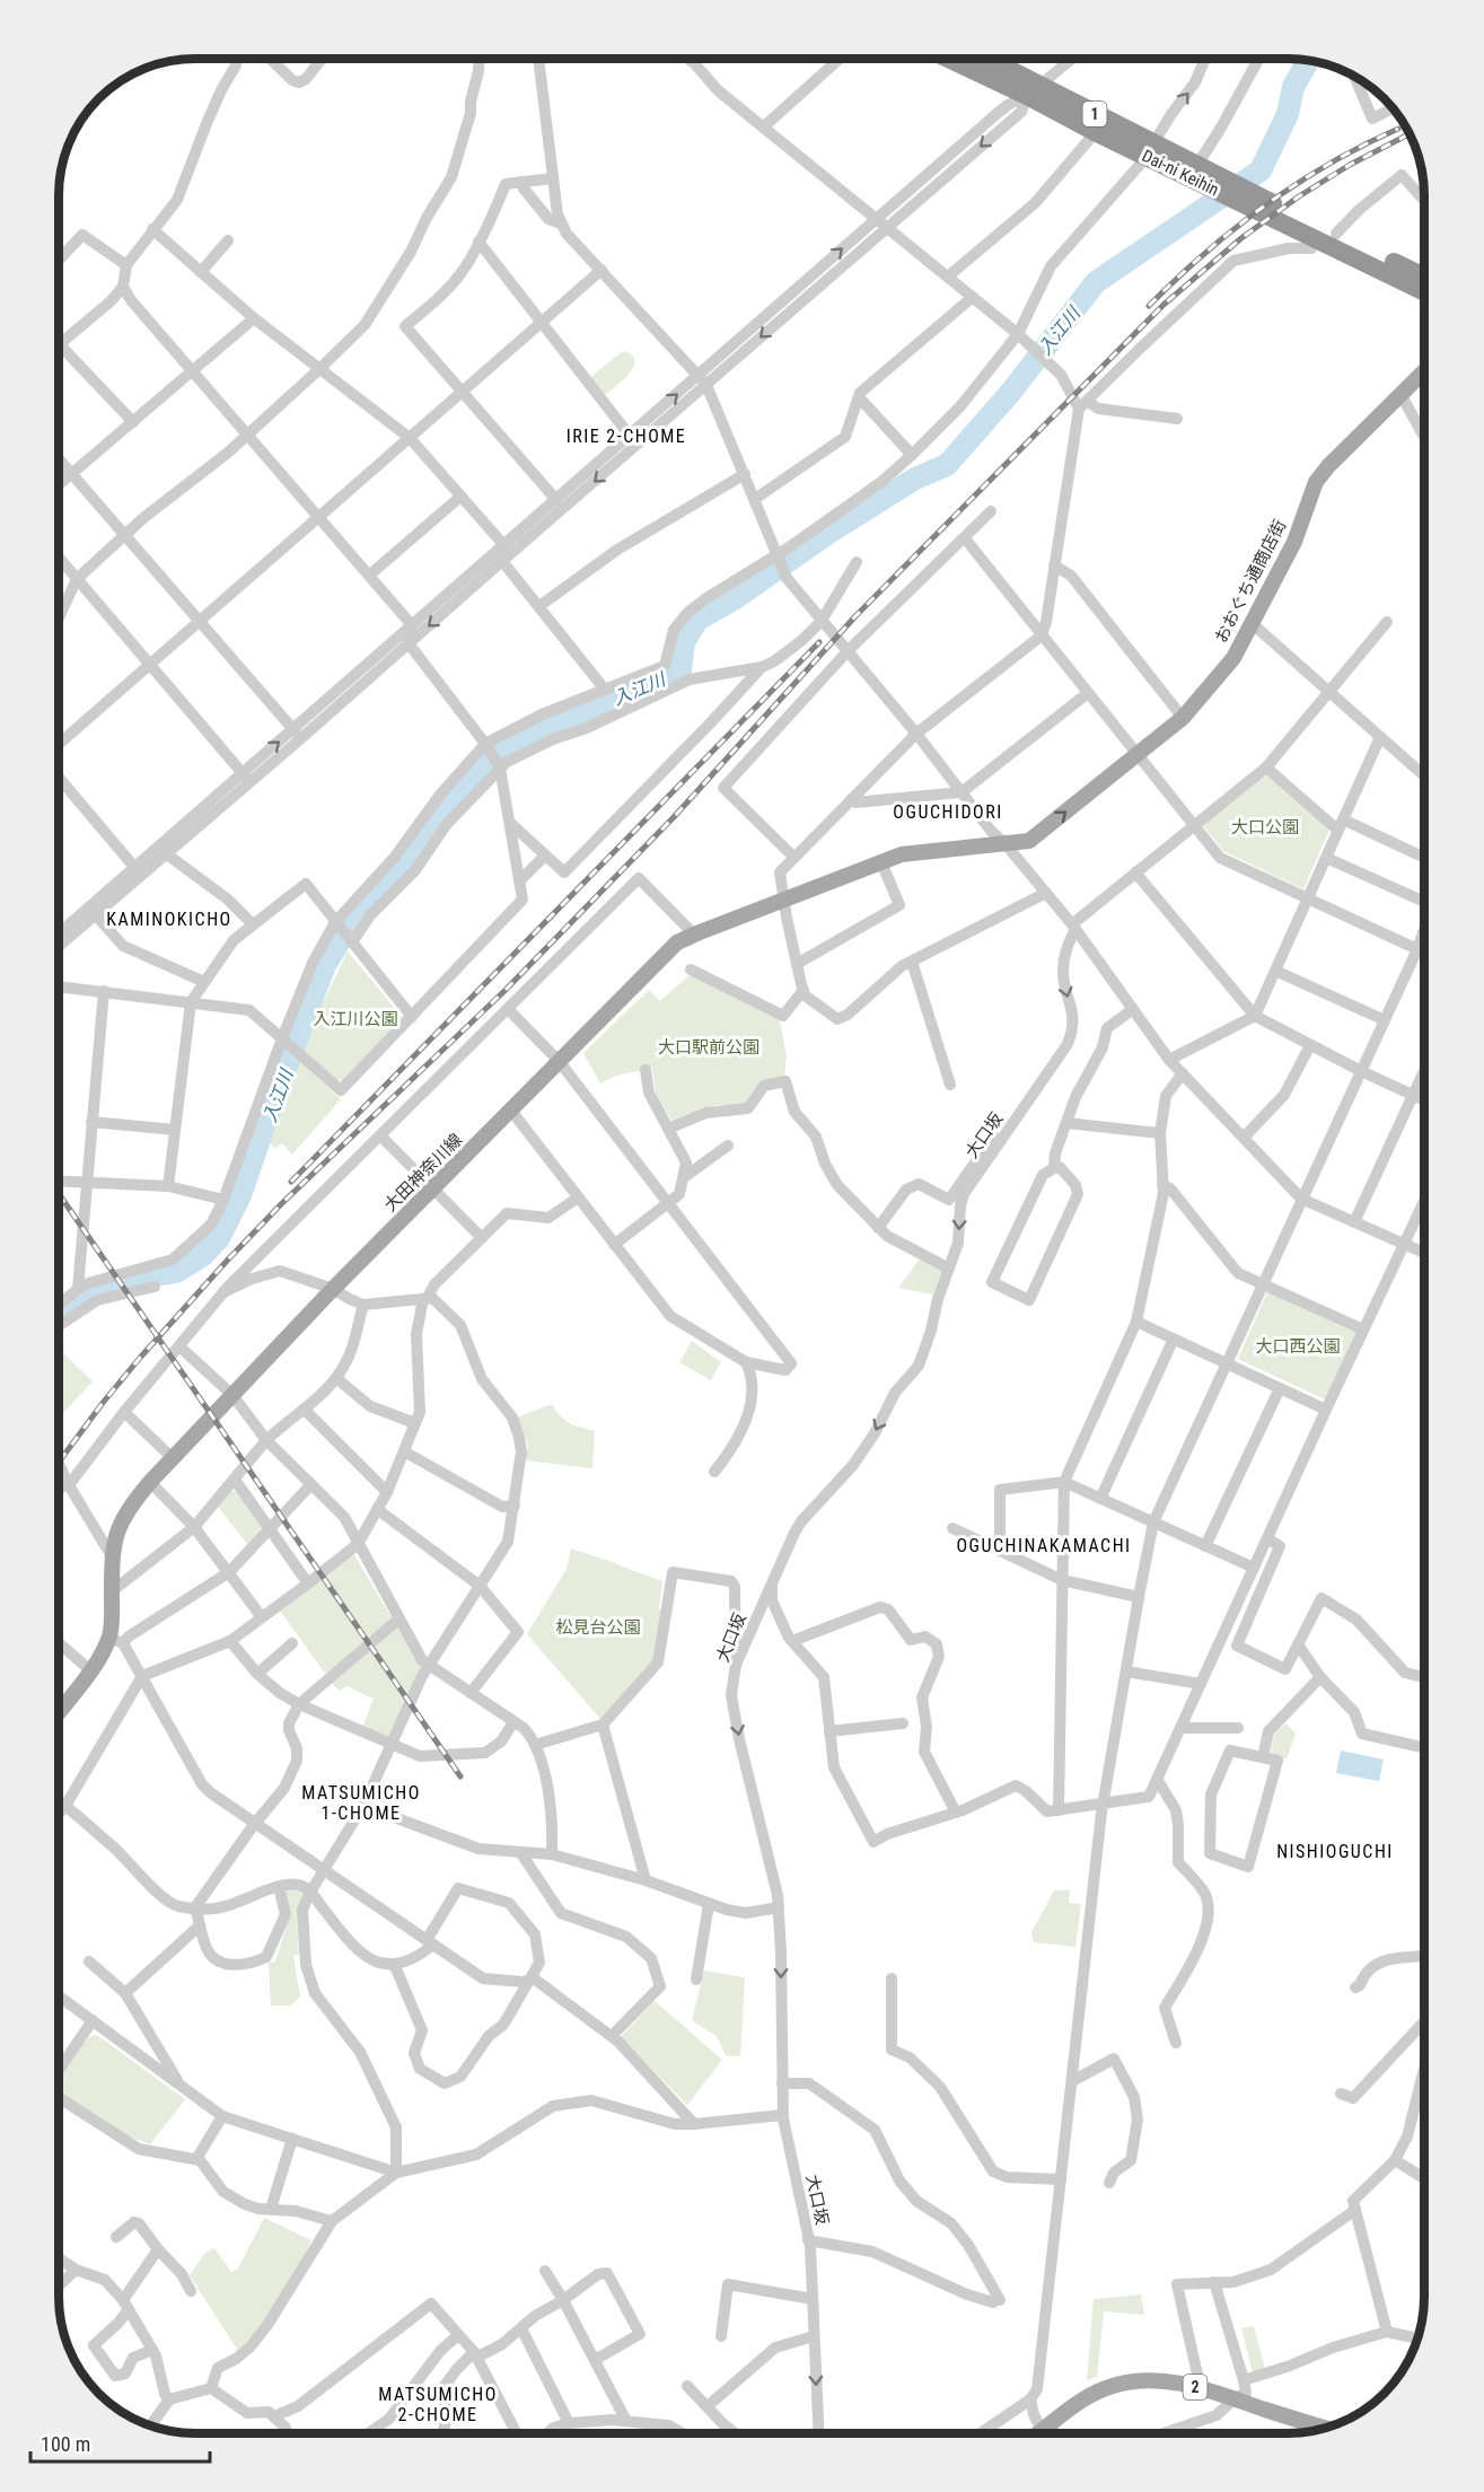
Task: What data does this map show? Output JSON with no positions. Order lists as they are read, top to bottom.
{
  "streets": {
    "highway": ["1", "Dai-ni Keihin"],
    "main road": ["おおぐち通商店街", "大田神奈川線", "2"],
    "street": ["大口坂"]
  },
  "crossings": [
    ["おおぐち通商店街", "大田神奈川線"]
  ],
  "one_way": ["大口坂"],
  "districts": [
    "IRIE 2-CHOME",
    "OGUCHIDORI",
    "KAMINOKICHO",
    "OGUCHINAKAMACHI",
    "MATSUMICHO 1-CHOME",
    "NISHIOGUCHI",
    "MATSUMICHO 2-CHOME"
  ],
  "water": ["入江川"],
  "parks": [
    "大口公園",
    "入江川公園",
    "大口駅前公園",
    "大口西公園",
    "松見台公園"
  ],
  "scale_bar": "100 m"
}
